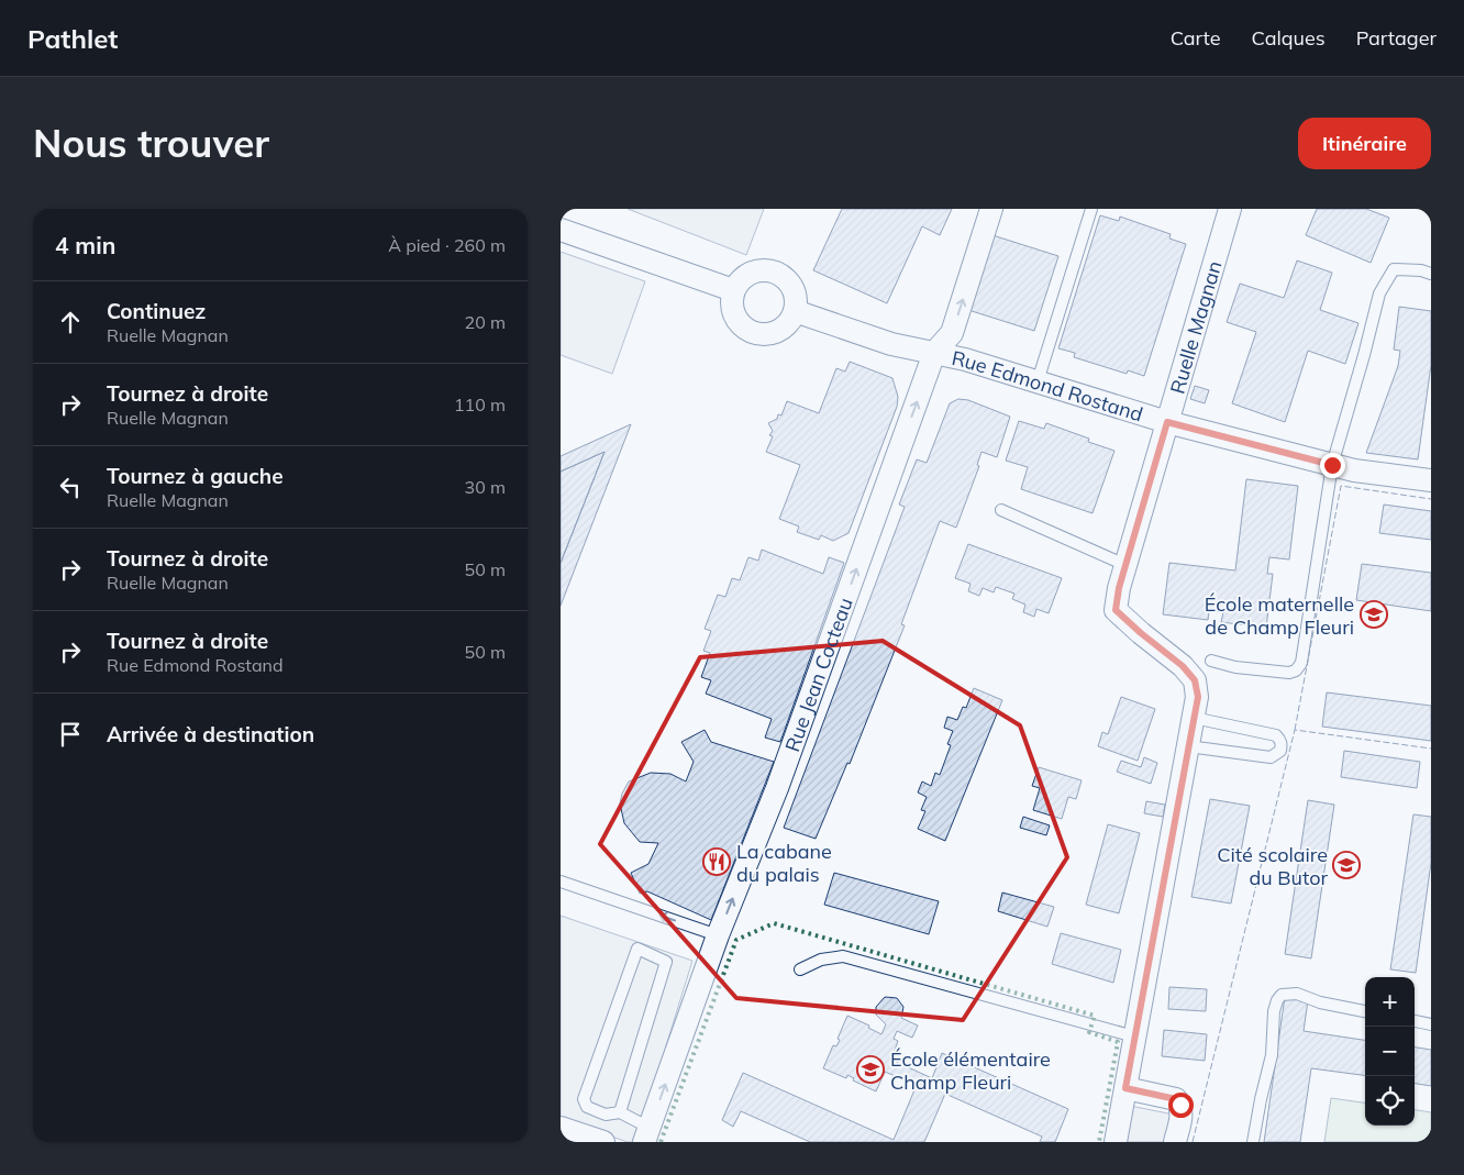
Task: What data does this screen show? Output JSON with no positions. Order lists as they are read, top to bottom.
{
  "streets": {
    "street": ["Ruelle Magnan", "Rue Edmond Rostand", "Rue Jean Cocteau"]
  },
  "crossings": [
    ["Ruelle Magnan", "Rue Edmond Rostand"],
    ["Rue Edmond Rostand", "Rue Jean Cocteau"]
  ],
  "one_way": ["Rue Jean Cocteau"],
  "places": {
    "school or university": ["École maternelle de Champ Fleuri", "Cité scolaire du Butor", "École élémentaire Champ Fleuri"],
    "restaurant": ["La cabane du palais"]
  },
  "page": {
    "header": "Pathlet",
    "nav": ["Carte", "Calques", "Partager"],
    "buttons": "Itinéraire",
    "title": "Nous trouver",
    "heading": ["4 min", "À pied · 260 m"],
    "list": [
      ["Continuez", "Ruelle Magnan", "20 m"],
      ["Tournez à droite", "Ruelle Magnan", "110 m"],
      ["Tournez à gauche", "Ruelle Magnan", "30 m"],
      ["Tournez à droite", "Ruelle Magnan", "50 m"],
      ["Tournez à droite", "Rue Edmond Rostand", "50 m"],
      "Arrivée à destination"
    ],
    "map_buttons": ["+", "−"]
  }
}
